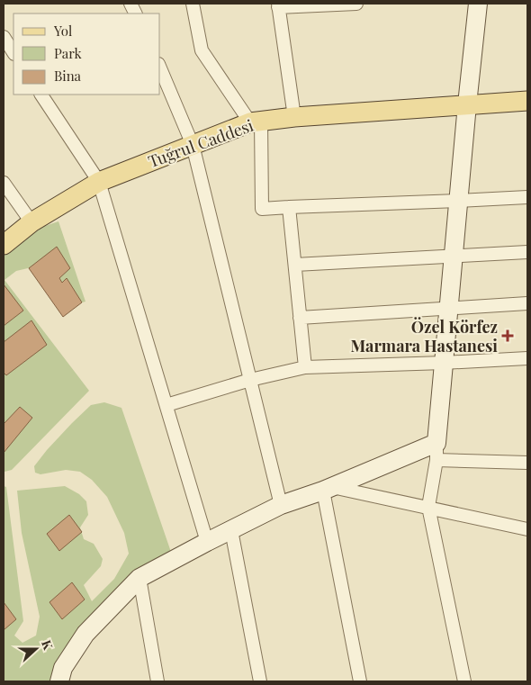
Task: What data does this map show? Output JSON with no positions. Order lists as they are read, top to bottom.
{
  "streets": {
    "main road": ["Tuğrul Caddesi"]
  },
  "places": {
    "health": ["Özel Körfez Marmara Hastanesi"]
  },
  "legend": ["Yol", "Park", "Bina"],
  "north": "right"
}
